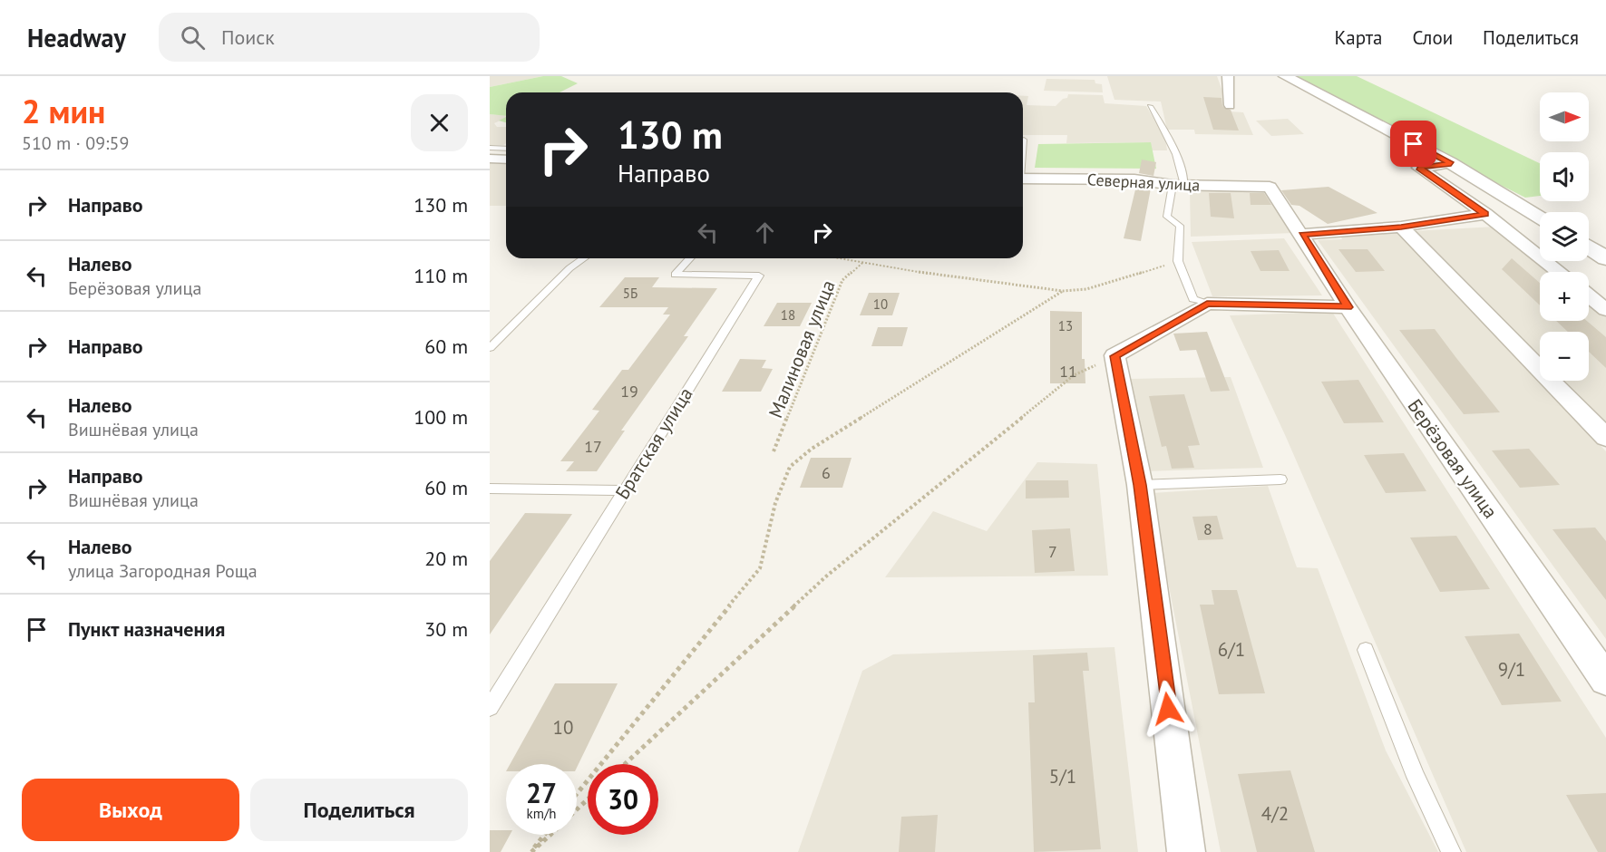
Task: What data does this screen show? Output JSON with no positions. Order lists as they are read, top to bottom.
{
  "streets": {
    "street": ["Северная улица", "Берёзовая улица"],
    "lane": ["Братская улица"],
    "path": ["Малиновая улица"]
  },
  "crossings": [
    ["Северная улица", "Берёзовая улица"]
  ],
  "house_numbers": [
    "5Б",
    "10",
    "18",
    "13",
    "11",
    "19",
    "17",
    "6",
    "8",
    "7",
    "6/1",
    "9/1",
    "10",
    "5/1",
    "4/2"
  ],
  "north": "right",
  "page": {
    "header": "Headway",
    "search": "Поиск",
    "nav": ["Карта", "Слои", "Поделиться"],
    "heading": ["2 мин", "510 m · 09:59"],
    "map_buttons": ["+", "−"],
    "turn": ["130 m", "Направо"],
    "list": [
      {
        "name": "Направо",
        "value": "130 m"
      },
      {
        "name": "Налево",
        "note": "Берёзовая улица",
        "value": "110 m"
      },
      {
        "name": "Направо",
        "value": "60 m"
      },
      {
        "name": "Налево",
        "note": "Вишнёвая улица",
        "value": "100 m"
      },
      {
        "name": "Направо",
        "note": "Вишнёвая улица",
        "value": "60 m"
      },
      {
        "name": "Налево",
        "note": "улица Загородная Роща",
        "value": "20 m"
      },
      {
        "name": "Пункт назначения",
        "value": "30 m"
      }
    ],
    "speed": "27 km/h",
    "limit": "30",
    "buttons": ["Выход", "Поделиться"]
  }
}
